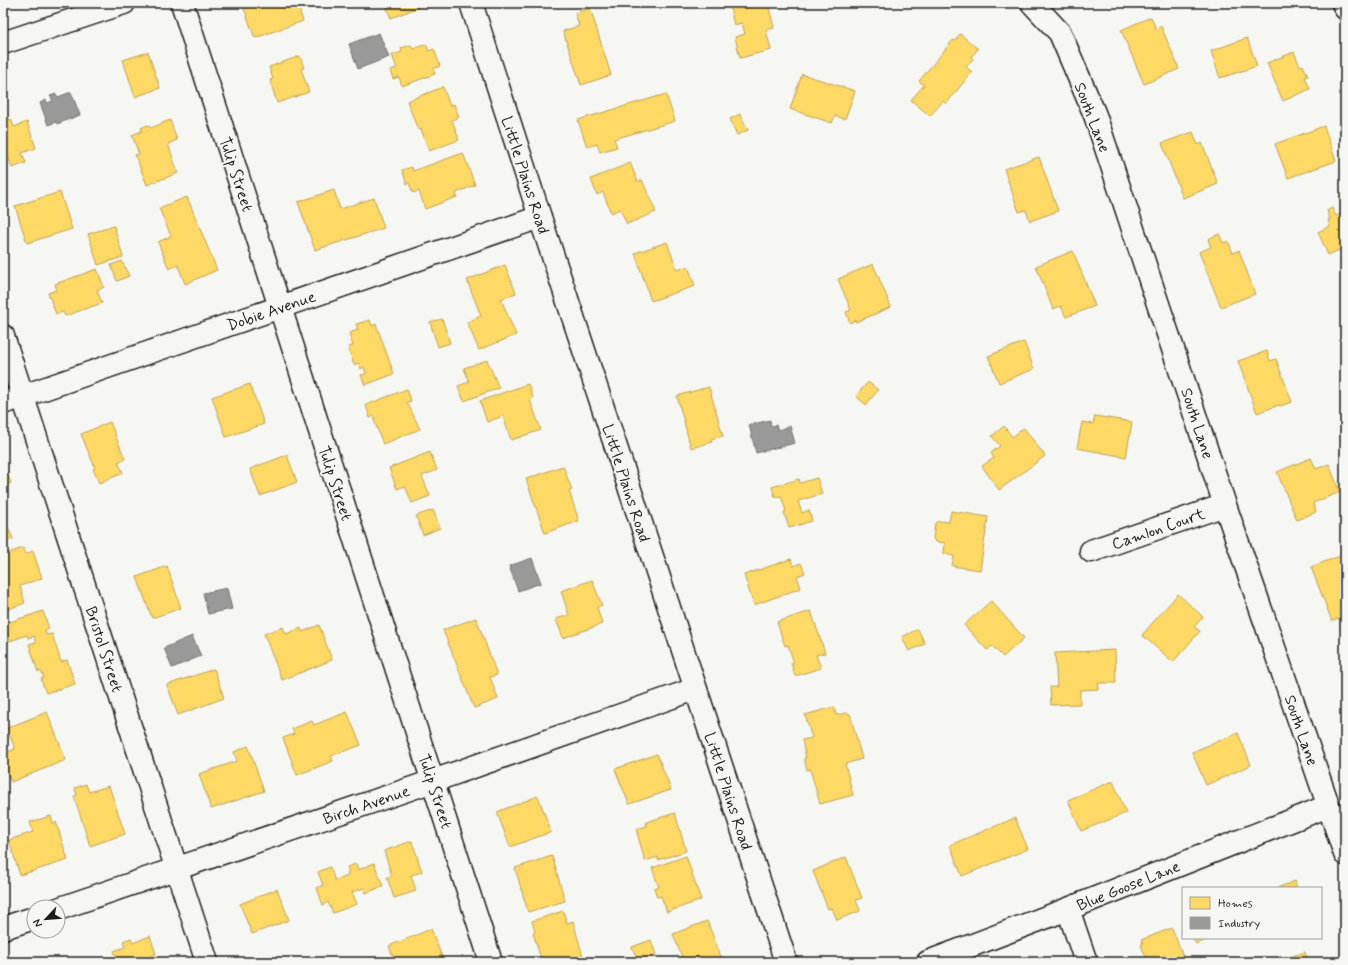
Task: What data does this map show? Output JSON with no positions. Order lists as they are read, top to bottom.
{
  "streets": {
    "street": [
      "South Lane",
      "Tulip Street",
      "Little Plains Road",
      "Dobie Avenue",
      "Camlon Court",
      "Bristol Street",
      "Birch Avenue",
      "Blue Goose Lane"
    ]
  },
  "crossings": [
    ["South Lane", "Camlon Court"],
    ["South Lane", "Blue Goose Lane"],
    ["Tulip Street", "Dobie Avenue"],
    ["Tulip Street", "Birch Avenue"],
    ["Little Plains Road", "Dobie Avenue"],
    ["Little Plains Road", "Birch Avenue"],
    ["Dobie Avenue", "Bristol Street"],
    ["Bristol Street", "Birch Avenue"]
  ],
  "legend": ["Homes", "Industry"],
  "north": "bottom left"
}
